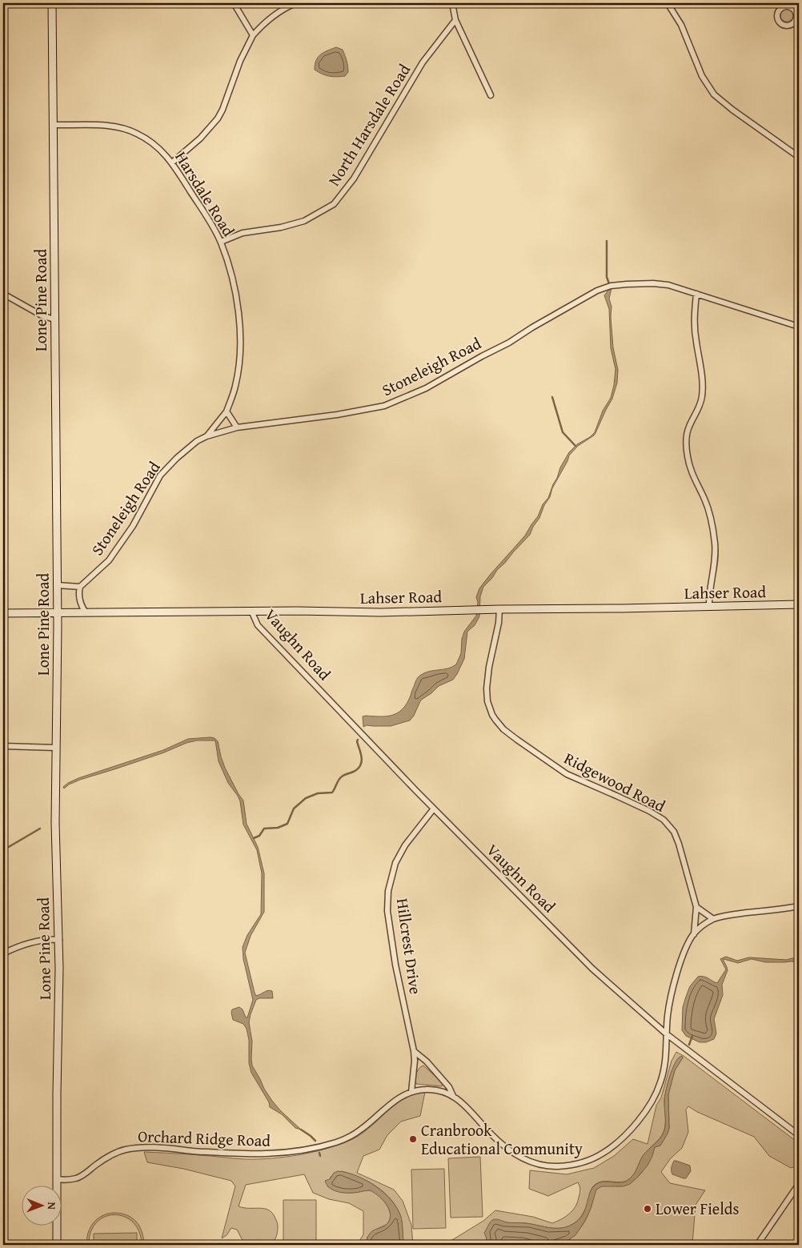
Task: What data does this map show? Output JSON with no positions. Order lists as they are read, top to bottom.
{
  "streets": {
    "street": [
      "North Harsdale Road",
      "Harsdale Road",
      "Lone Pine Road",
      "Stoneleigh Road",
      "Lahser Road",
      "Vaughn Road",
      "Ridgewood Road",
      "Hillcrest Drive",
      "Orchard Ridge Road"
    ]
  },
  "crossings": [
    ["North Harsdale Road", "Harsdale Road"],
    ["Harsdale Road", "Lone Pine Road"],
    ["Harsdale Road", "Stoneleigh Road"],
    ["Lone Pine Road", "Lahser Road"],
    ["Lone Pine Road", "Orchard Ridge Road"],
    ["Lahser Road", "Vaughn Road"],
    ["Lahser Road", "Ridgewood Road"],
    ["Vaughn Road", "Hillcrest Drive"],
    ["Vaughn Road", "Orchard Ridge Road"],
    ["Ridgewood Road", "Orchard Ridge Road"],
    ["Hillcrest Drive", "Orchard Ridge Road"]
  ],
  "places": ["Cranbrook Educational Community", "Lower Fields"],
  "north": "right"
}
